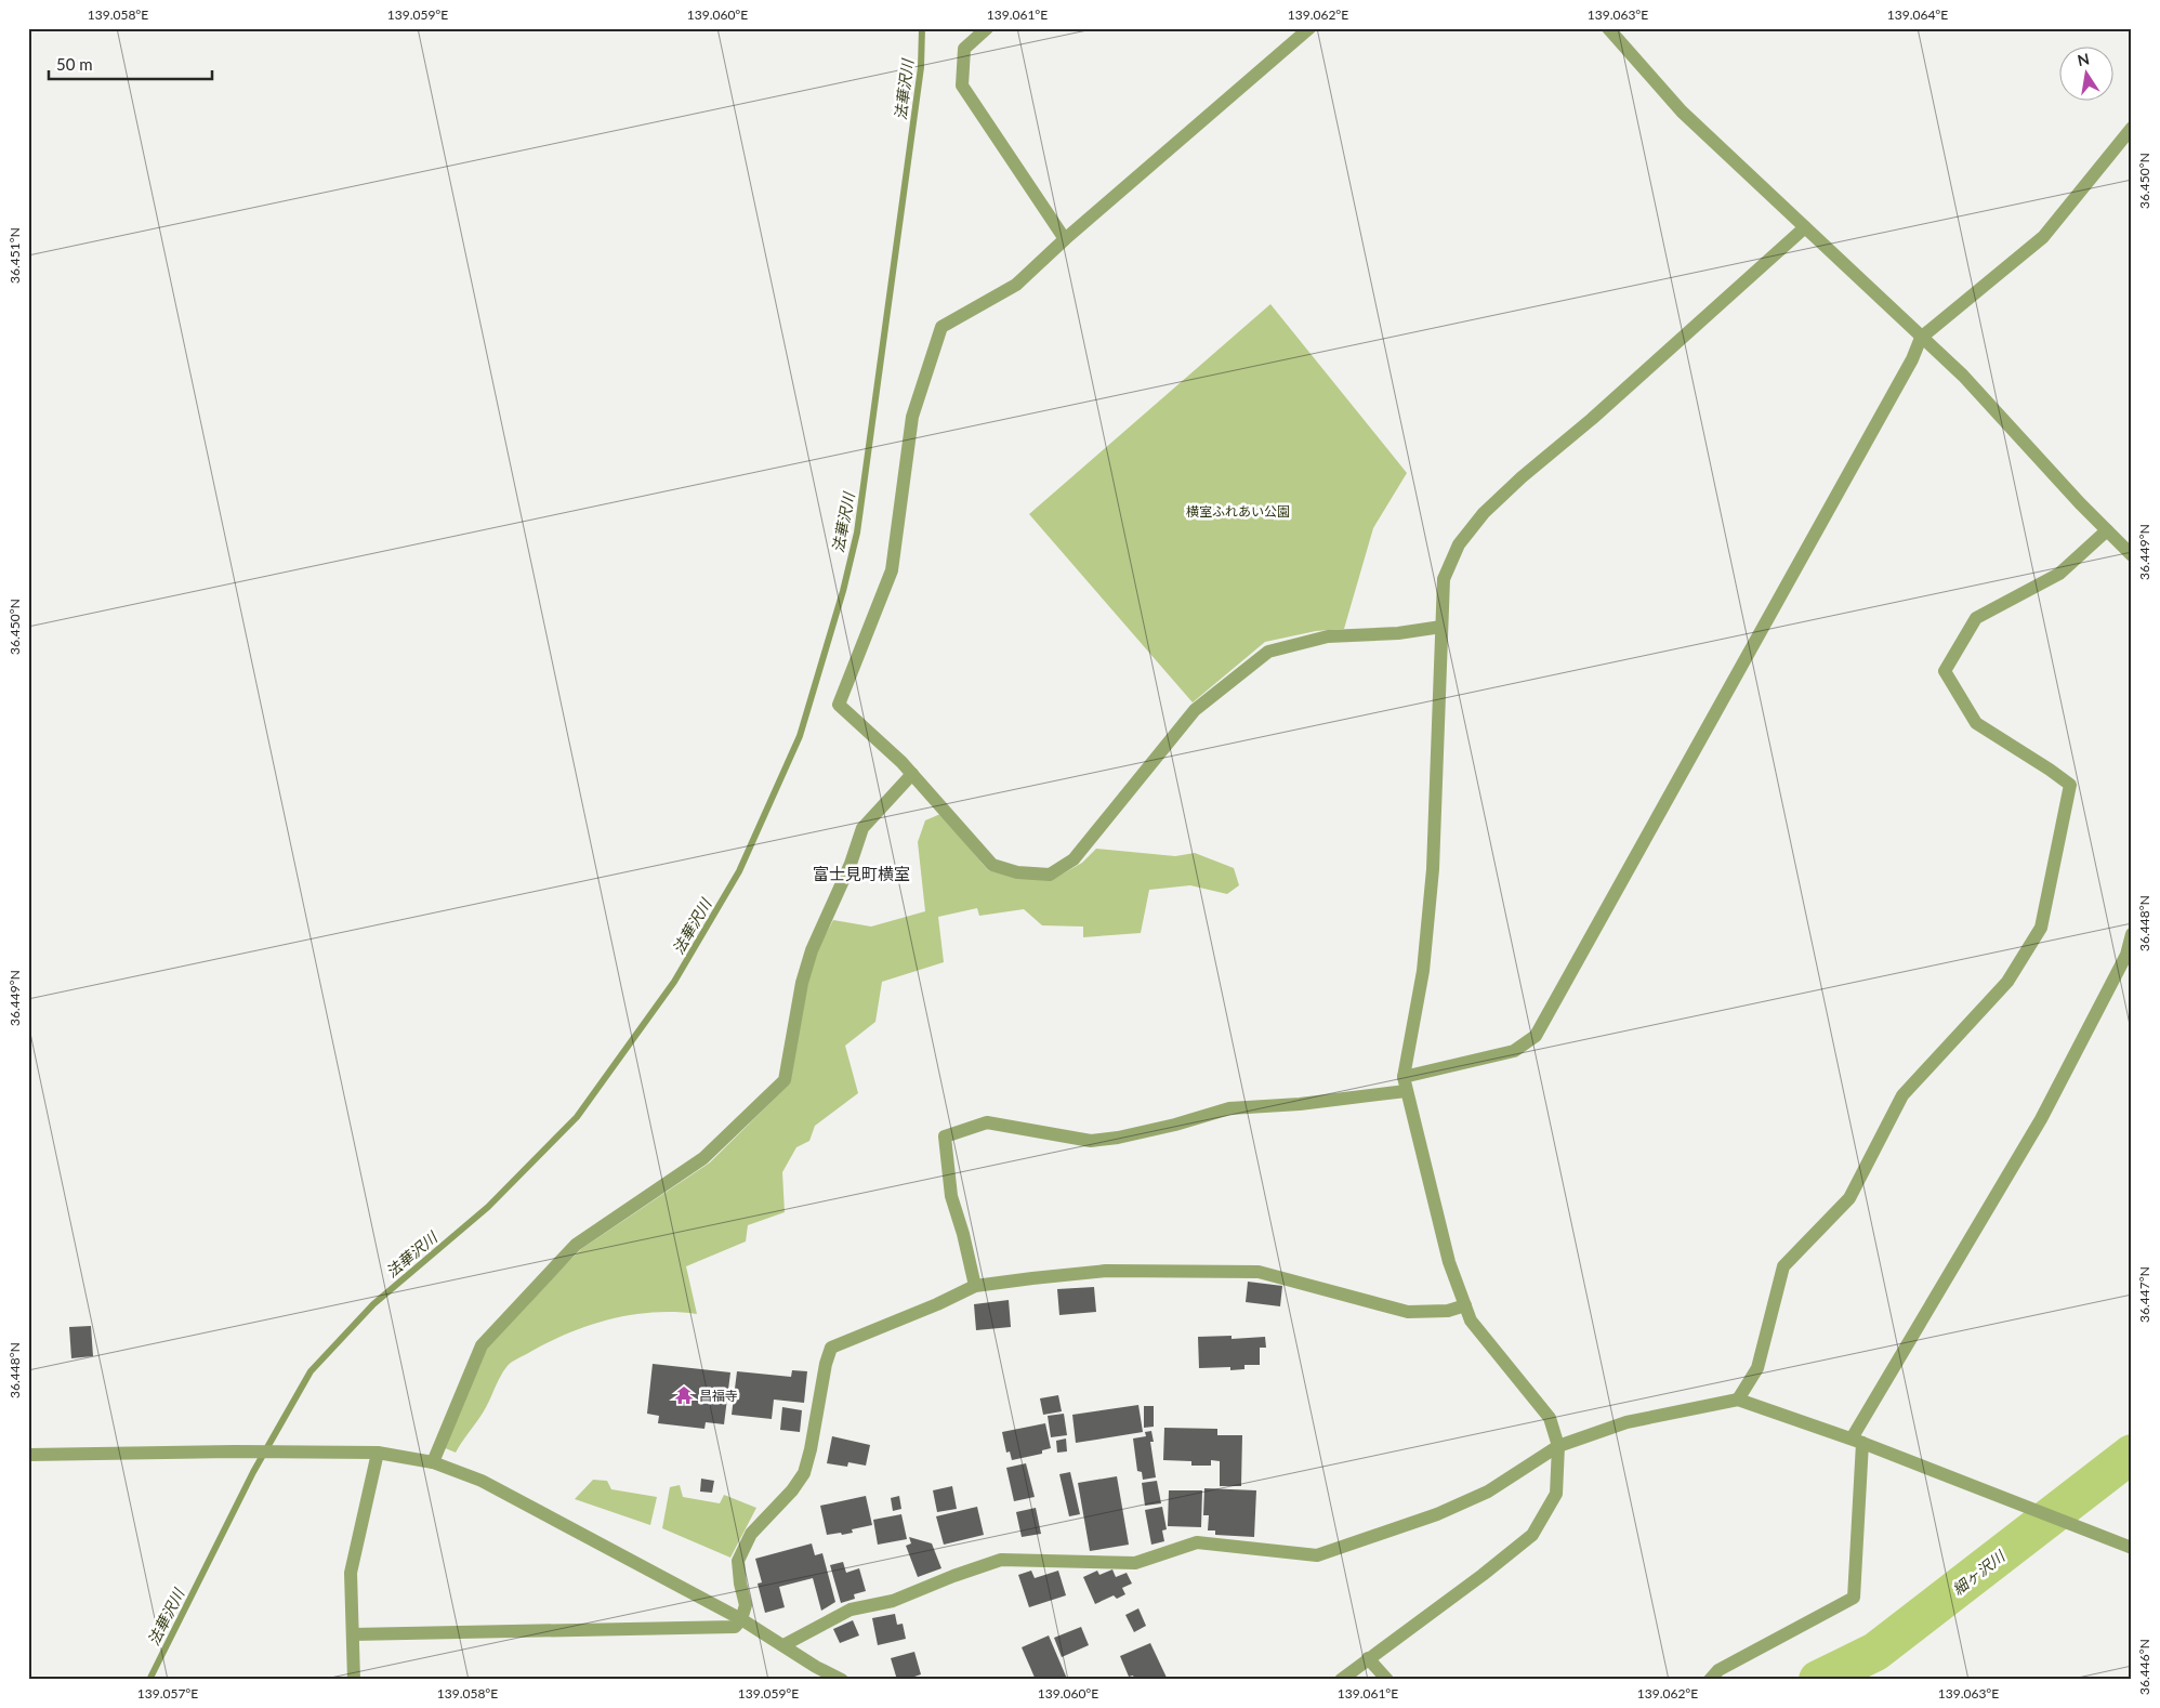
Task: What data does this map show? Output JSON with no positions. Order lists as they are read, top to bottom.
{
  "districts": ["富士見町横室"],
  "water": ["法華沢川", "細ヶ沢川"],
  "parks": ["横室ふれあい公園"],
  "places": {
    "temple": ["昌福寺"]
  },
  "scale_bar": "50 m",
  "north": "top",
  "coordinates": [
    "139.058°E",
    "139.059°E",
    "139.060°E",
    "139.061°E",
    "139.062°E",
    "139.063°E",
    "139.064°E",
    "36.450°N",
    "36.451°N",
    "36.449°N",
    "36.448°N",
    "36.447°N",
    "36.446°N",
    "139.057°E"
  ]
}
